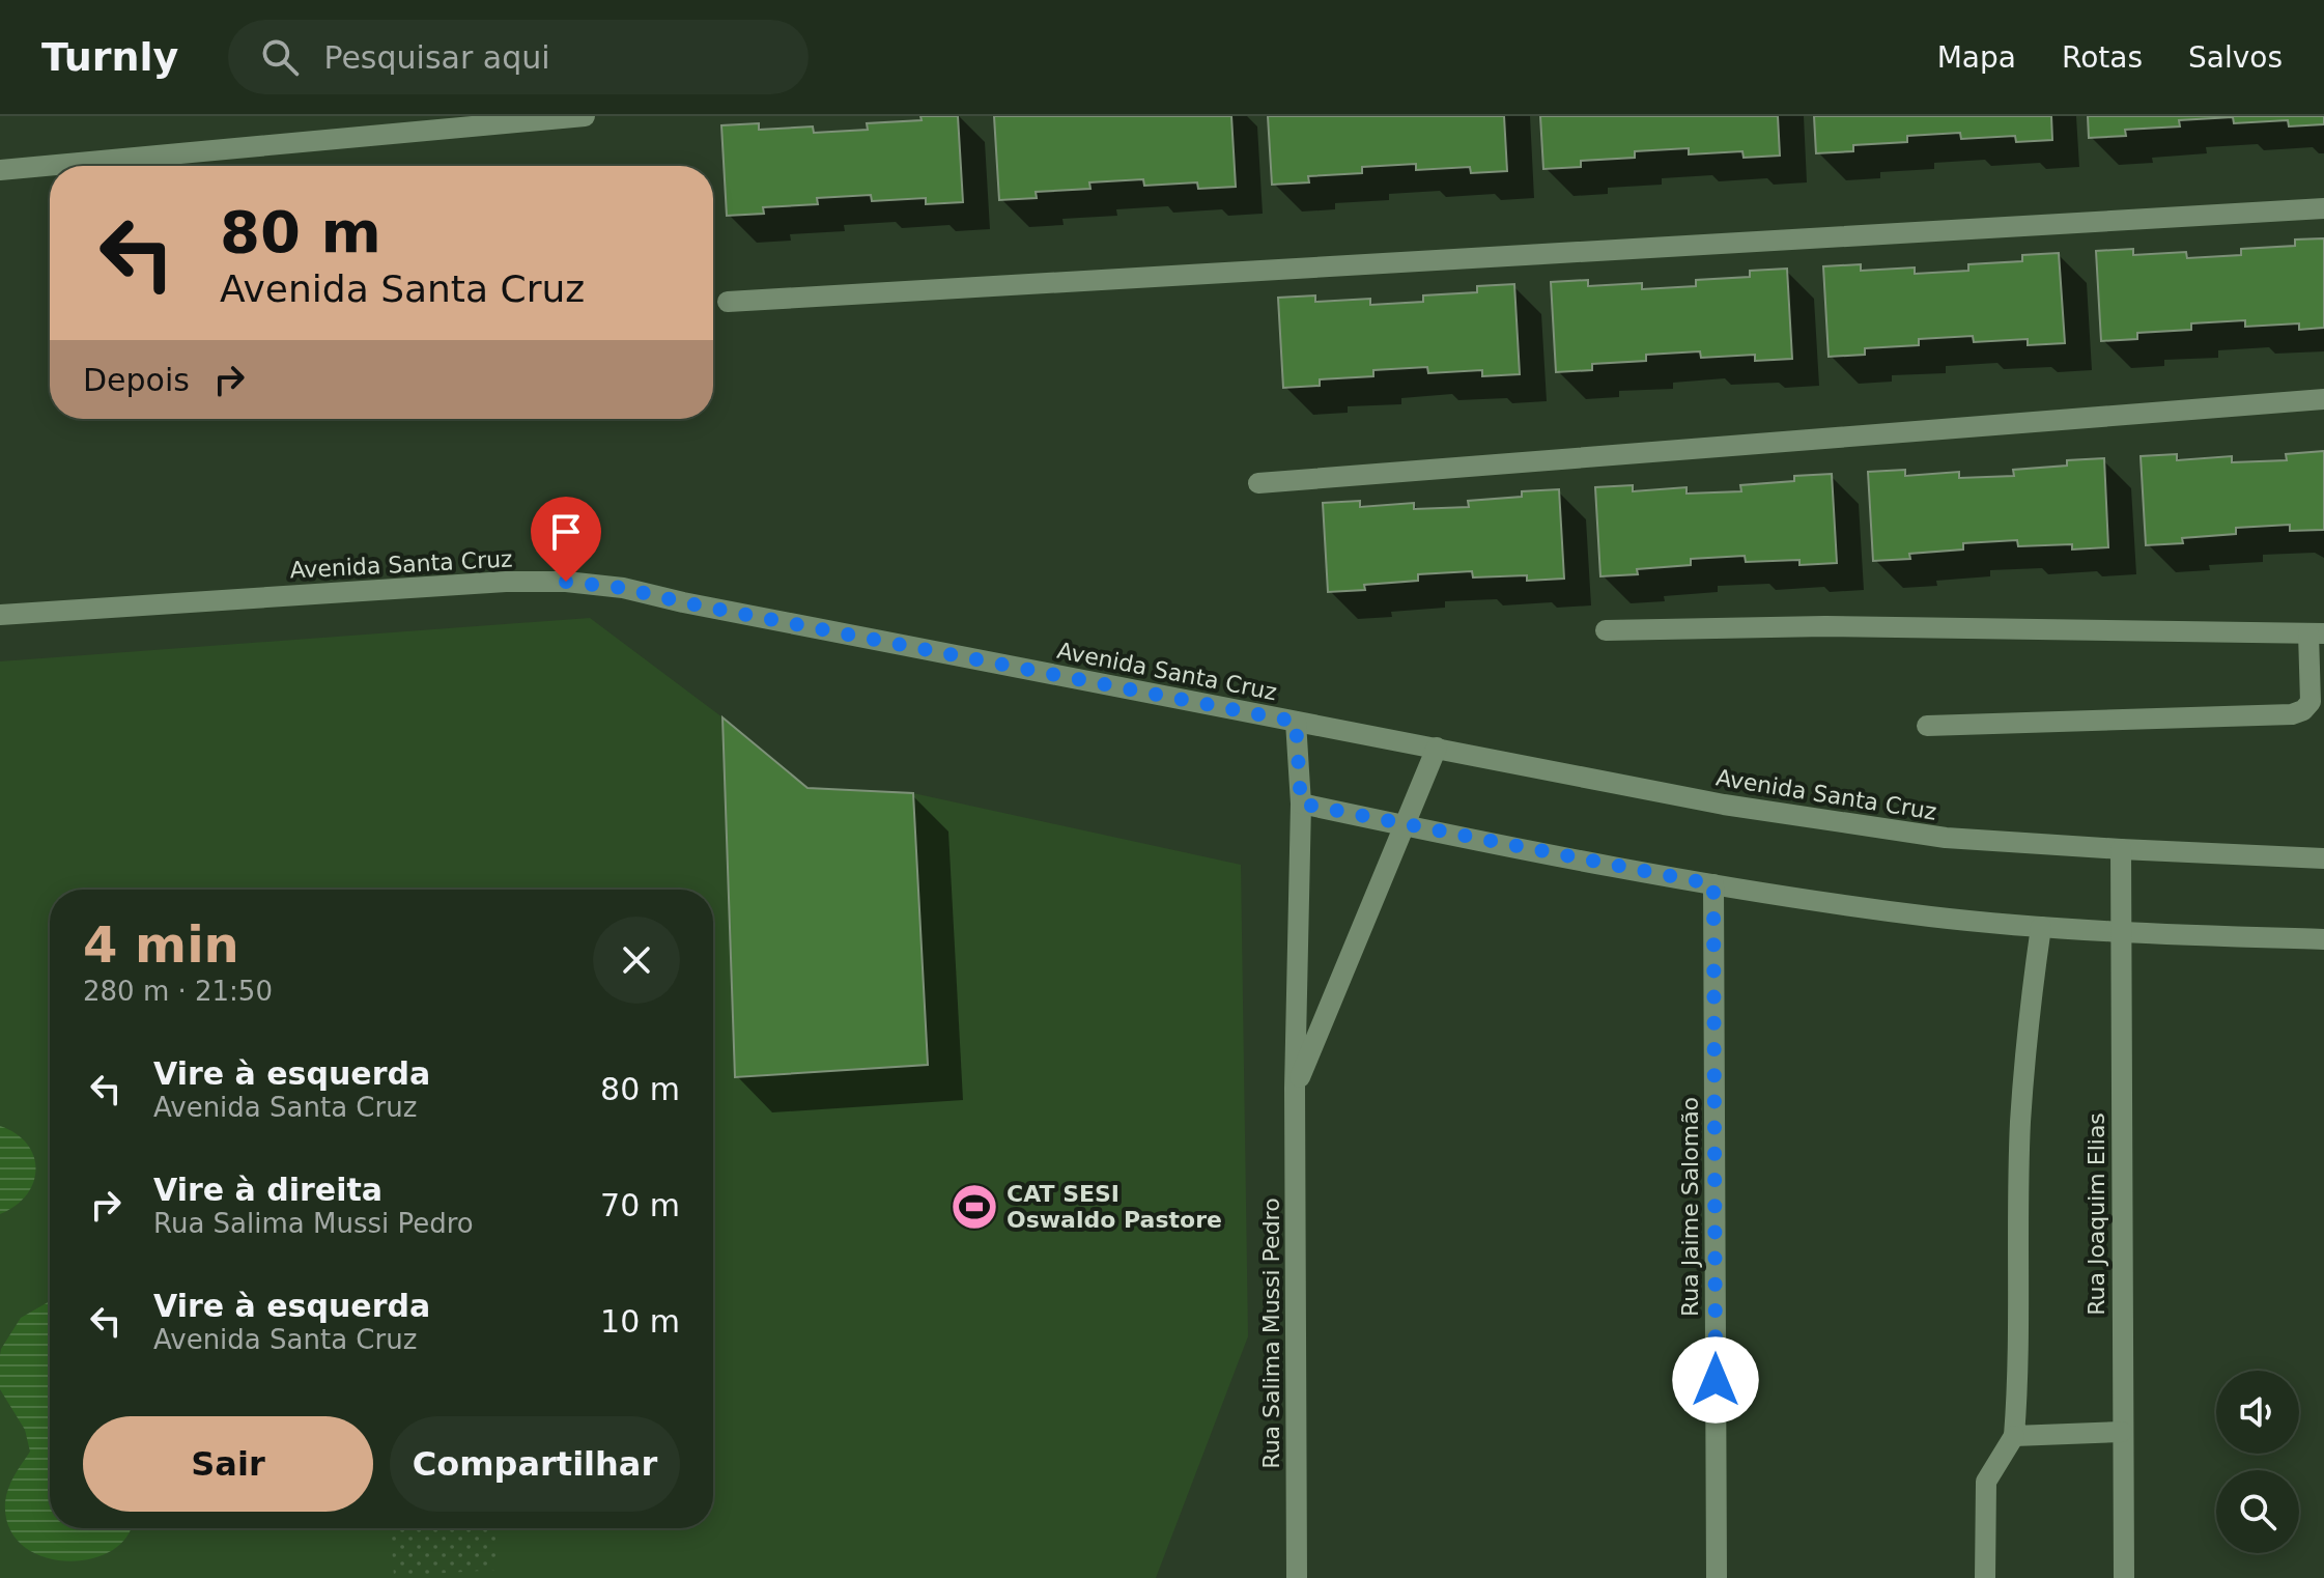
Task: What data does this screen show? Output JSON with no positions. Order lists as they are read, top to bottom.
{
  "streets": {
    "street": [
      "Avenida Santa Cruz",
      "Rua Jaime Salomão",
      "Rua Joaquim Elias",
      "Rua Salima Mussi Pedro"
    ]
  },
  "crossings": [
    ["Avenida Santa Cruz", "Rua Joaquim Elias"],
    ["Avenida Santa Cruz", "Rua Salima Mussi Pedro"]
  ],
  "places": {
    "sports": ["CAT SESI Oswaldo Pastore"]
  },
  "page": {
    "header": "Turnly",
    "search": "Pesquisar aqui",
    "nav": ["Mapa", "Rotas", "Salvos"],
    "turn": ["80 m", "Avenida Santa Cruz"],
    "then": "Depois",
    "heading": ["4 min", "280 m · 21:50"],
    "list": [
      {
        "name": "Vire à esquerda",
        "note": "Avenida Santa Cruz",
        "value": "80 m"
      },
      {
        "name": "Vire à direita",
        "note": "Rua Salima Mussi Pedro",
        "value": "70 m"
      },
      {
        "name": "Vire à esquerda",
        "note": "Avenida Santa Cruz",
        "value": "10 m"
      }
    ],
    "buttons": ["Sair", "Compartilhar"]
  }
}
